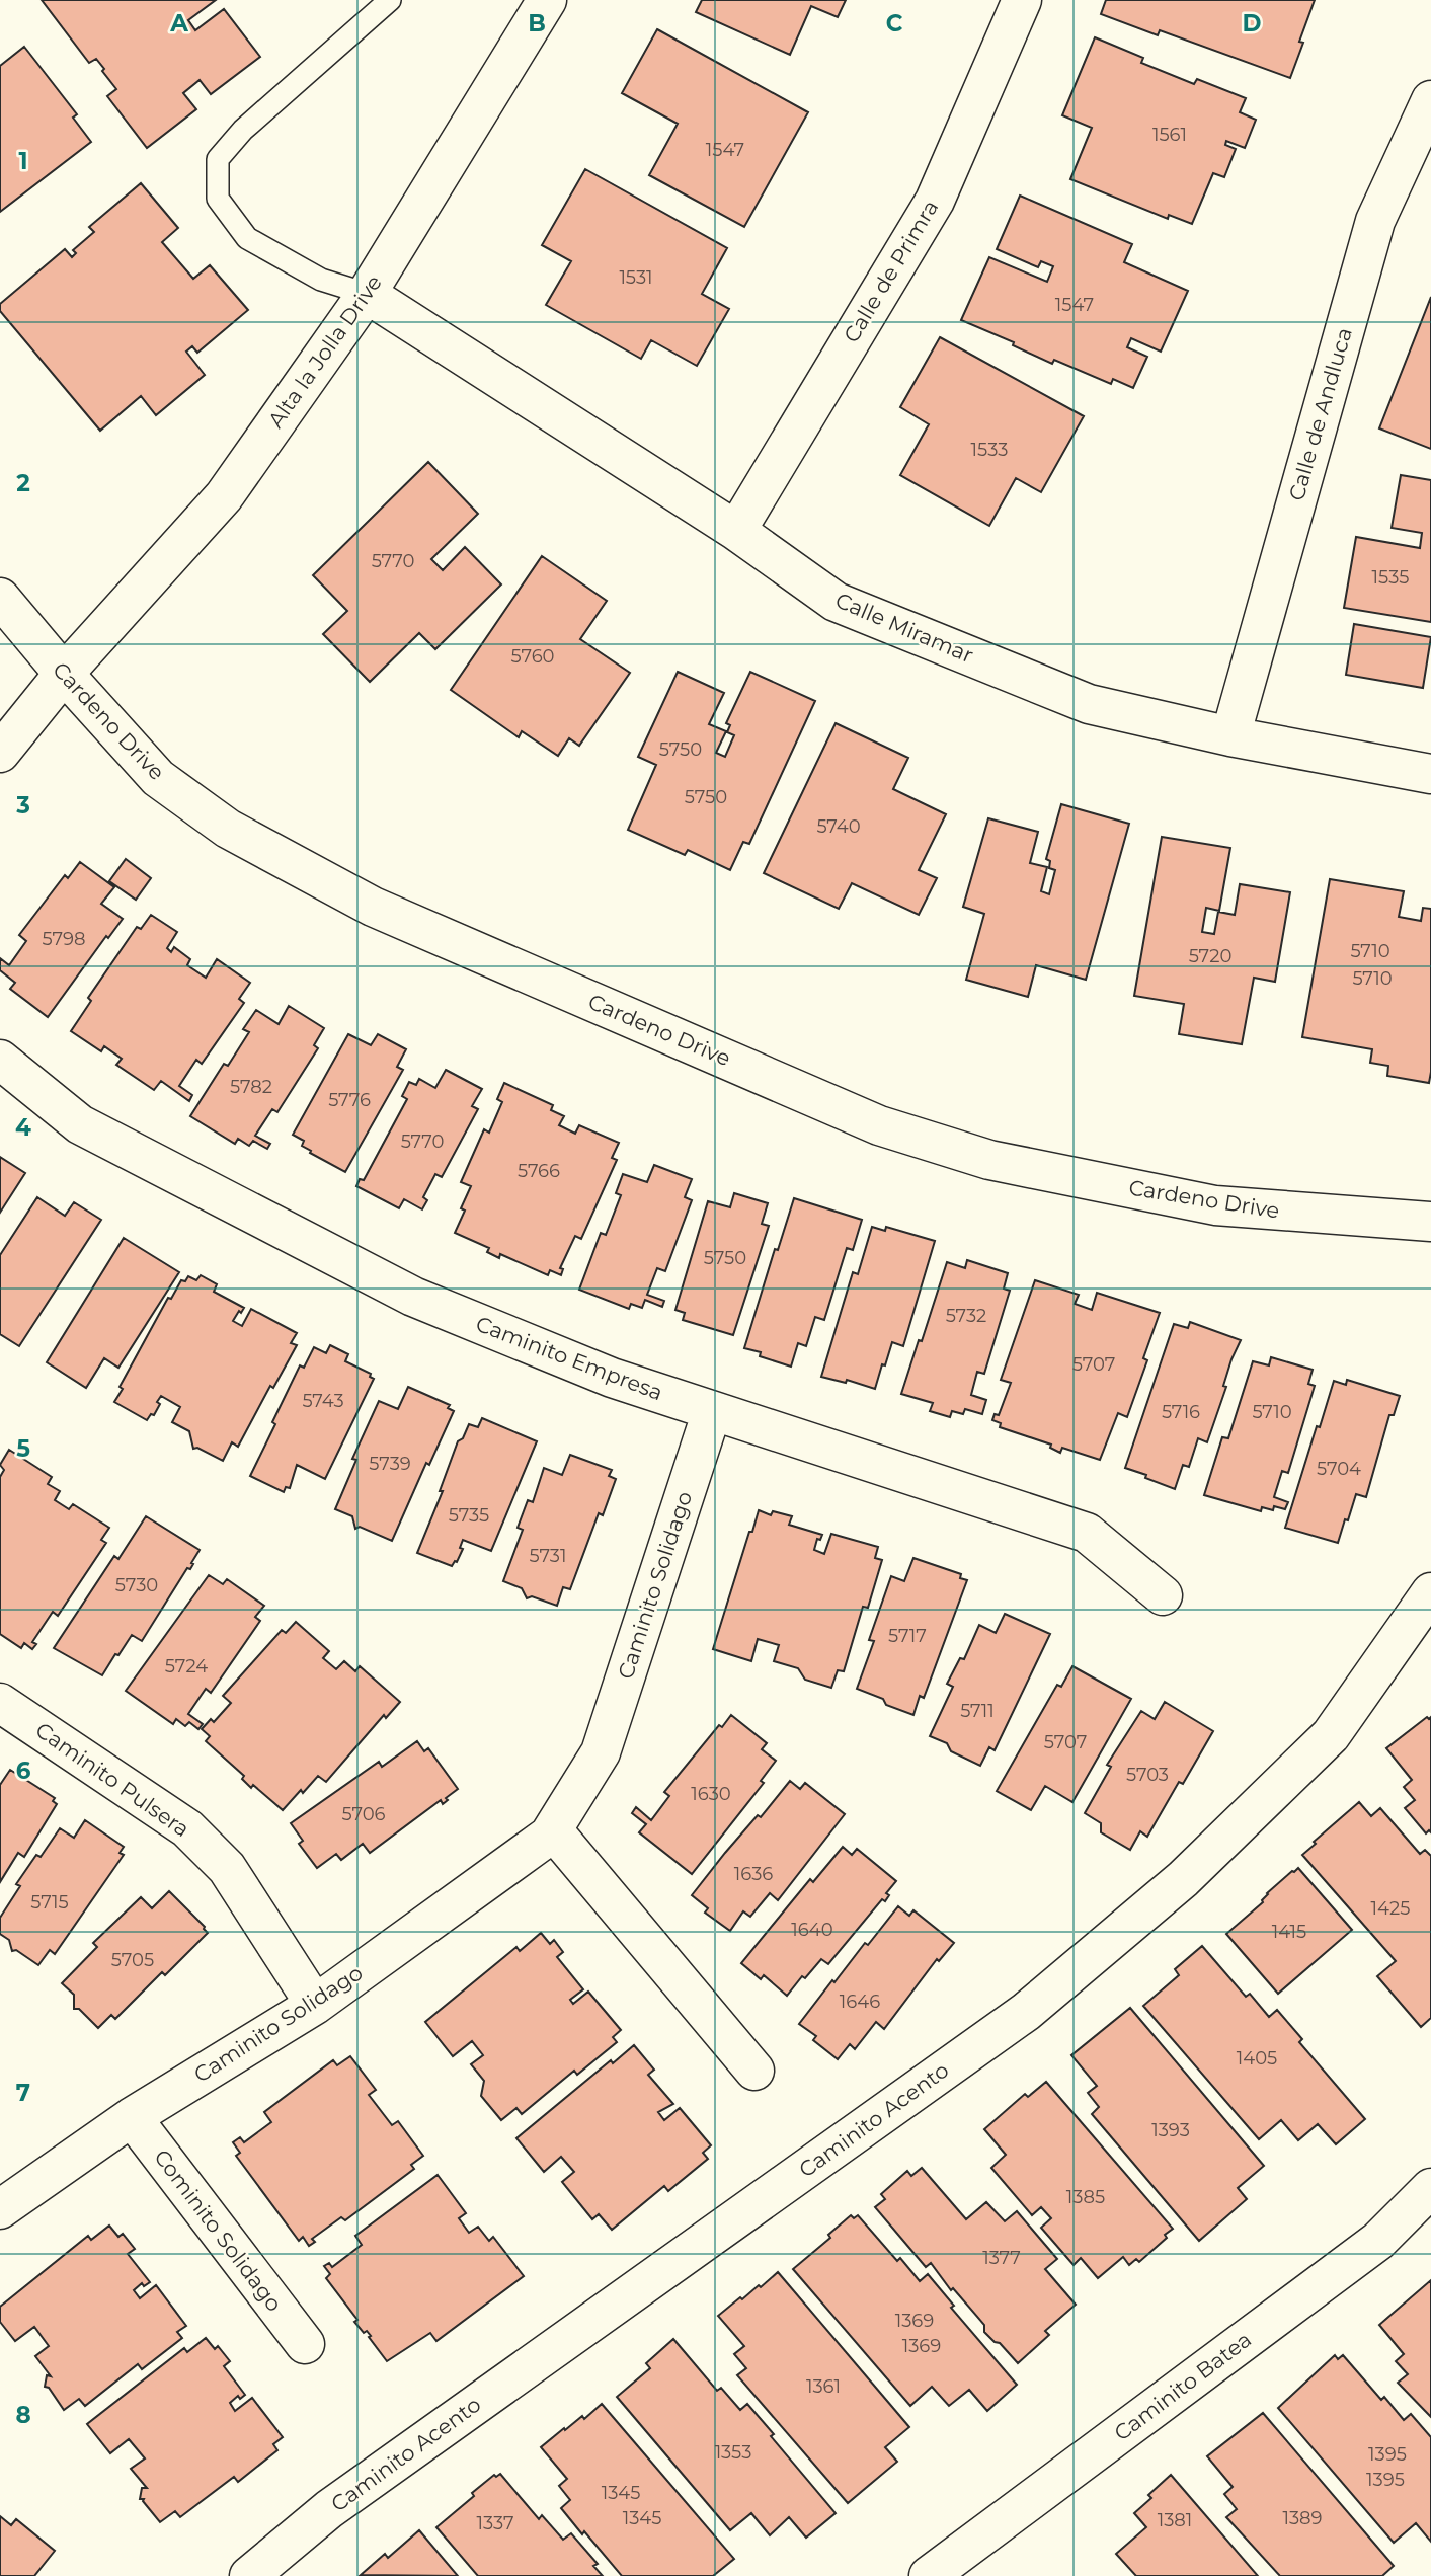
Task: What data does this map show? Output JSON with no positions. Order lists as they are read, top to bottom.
{
  "streets": {
    "street": [
      "Calle de Primra",
      "Alta la Jolla Drive",
      "Calle de Andluca",
      "Calle Miramar",
      "Cardeno Drive",
      "Caminito Empresa",
      "Caminito Solidago",
      "Caminito Pulsera",
      "Caminito Acento",
      "Cominito Solidago",
      "Caminito Batea"
    ]
  },
  "crossings": [
    ["Calle de Primra", "Calle Miramar"],
    ["Alta la Jolla Drive", "Calle Miramar"],
    ["Alta la Jolla Drive", "Cardeno Drive"],
    ["Calle de Andluca", "Calle Miramar"],
    ["Caminito Empresa", "Caminito Solidago"],
    ["Caminito Solidago", "Caminito Pulsera"],
    ["Caminito Solidago", "Cominito Solidago"]
  ],
  "house_numbers": [
    "1561",
    "1547",
    "1531",
    "1547",
    "1533",
    "5770",
    "1535",
    "5760",
    "5750",
    "5750",
    "5740",
    "5798",
    "5710",
    "5720",
    "5710",
    "5782",
    "5776",
    "5770",
    "5766",
    "5750",
    "5732",
    "5707",
    "5743",
    "5716",
    "5710",
    "5739",
    "5704",
    "5735",
    "5731",
    "5730",
    "5717",
    "5724",
    "5711",
    "5707",
    "5703",
    "1630",
    "5706",
    "1636",
    "5715",
    "1425",
    "1640",
    "1415",
    "5705",
    "1646",
    "1405",
    "1393",
    "1385",
    "1377",
    "1369",
    "1369",
    "1361",
    "1353",
    "1395",
    "1395",
    "1345",
    "1345",
    "1389",
    "1381",
    "1337"
  ],
  "grid": {
    "columns": [
      "A",
      "B",
      "C",
      "D"
    ],
    "rows": [
      "1",
      "2",
      "3",
      "4",
      "5",
      "6",
      "7",
      "8"
    ]
  }
}
